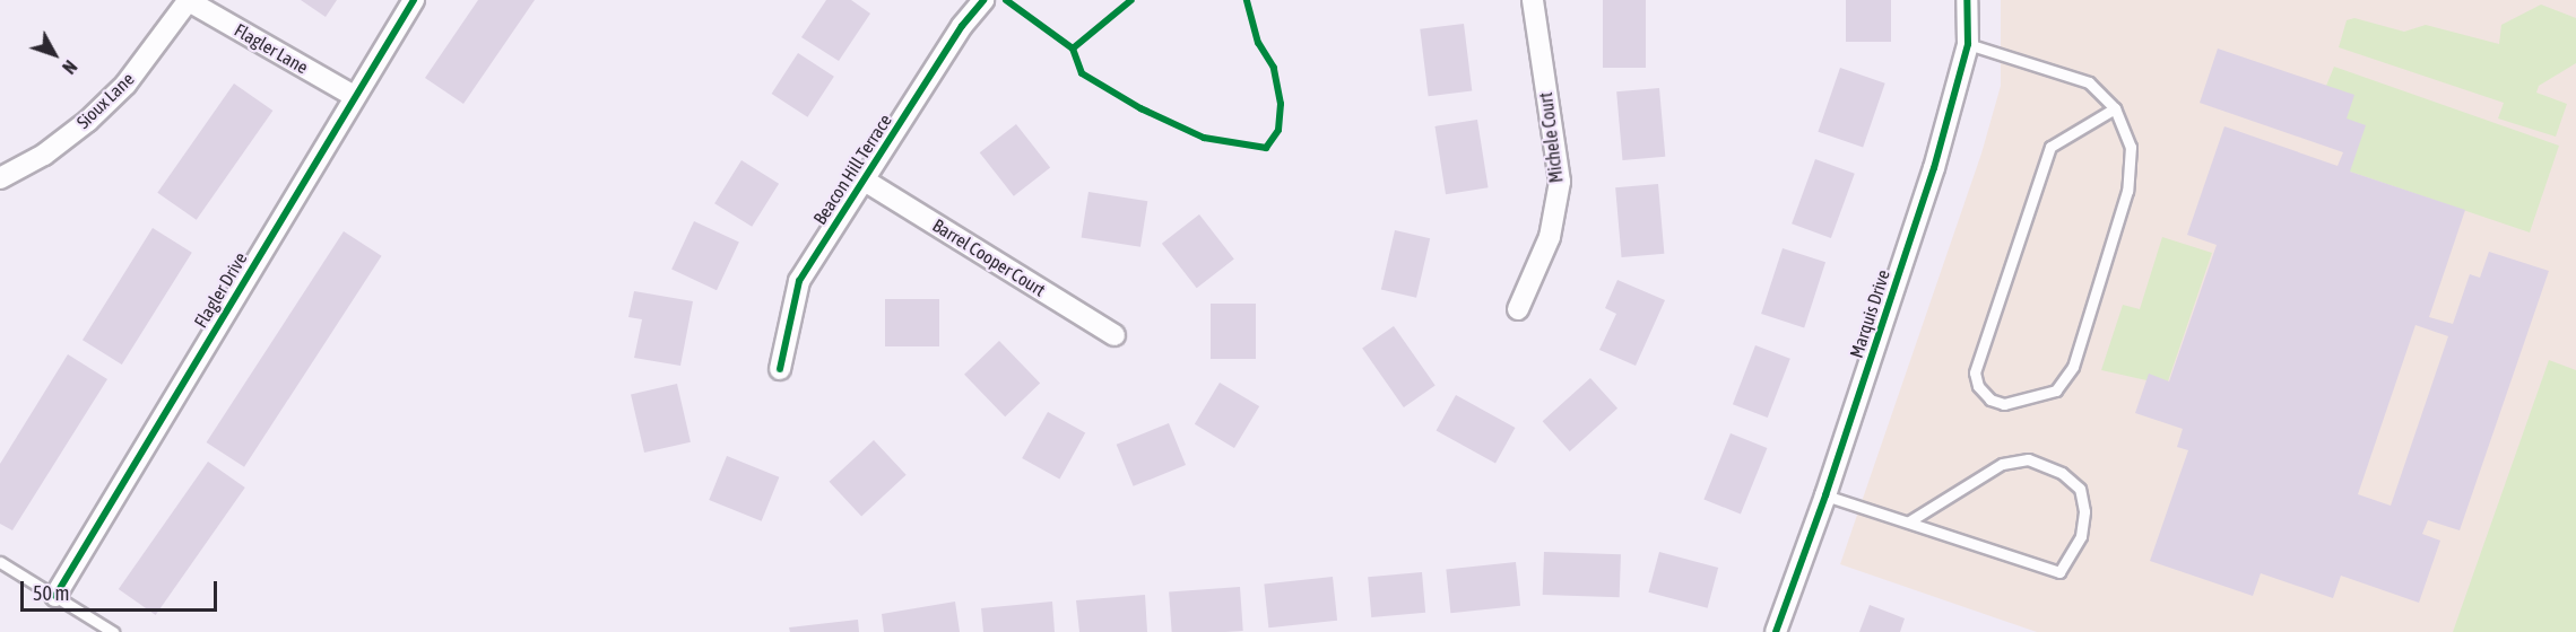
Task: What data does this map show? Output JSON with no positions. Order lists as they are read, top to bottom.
{
  "streets": {
    "street": [
      "Flagler Lane",
      "Sioux Lane",
      "Michele Court",
      "Beacon Hill Terrace",
      "Barrel Cooper Court",
      "Flagler Drive",
      "Marquis Drive"
    ]
  },
  "crossings": [
    ["Flagler Lane", "Sioux Lane"],
    ["Flagler Lane", "Flagler Drive"],
    ["Beacon Hill Terrace", "Barrel Cooper Court"]
  ],
  "scale_bar": "50 m",
  "north": "bottom right"
}
